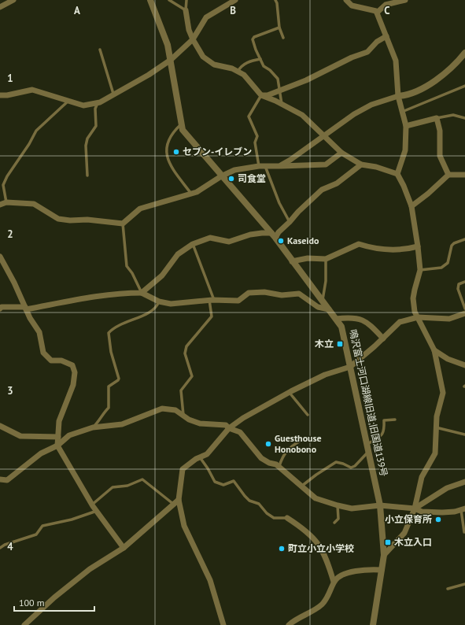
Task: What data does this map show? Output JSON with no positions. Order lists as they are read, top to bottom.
{
  "streets": {
    "street": ["鳴沢富士河口湖線旧道;旧国道139号"]
  },
  "places": {
    "other": [
      "セブン-イレブン",
      "司食堂",
      "Kaseido",
      "Guesthouse Honobono",
      "小立保育所",
      "町立小立小学校"
    ],
    "transit": ["木立", "木立入口"]
  },
  "scale_bar": "100 m",
  "grid": {
    "columns": ["A", "B", "C"],
    "rows": [
      "1",
      "2",
      "3",
      "4"
    ]
  }
}
